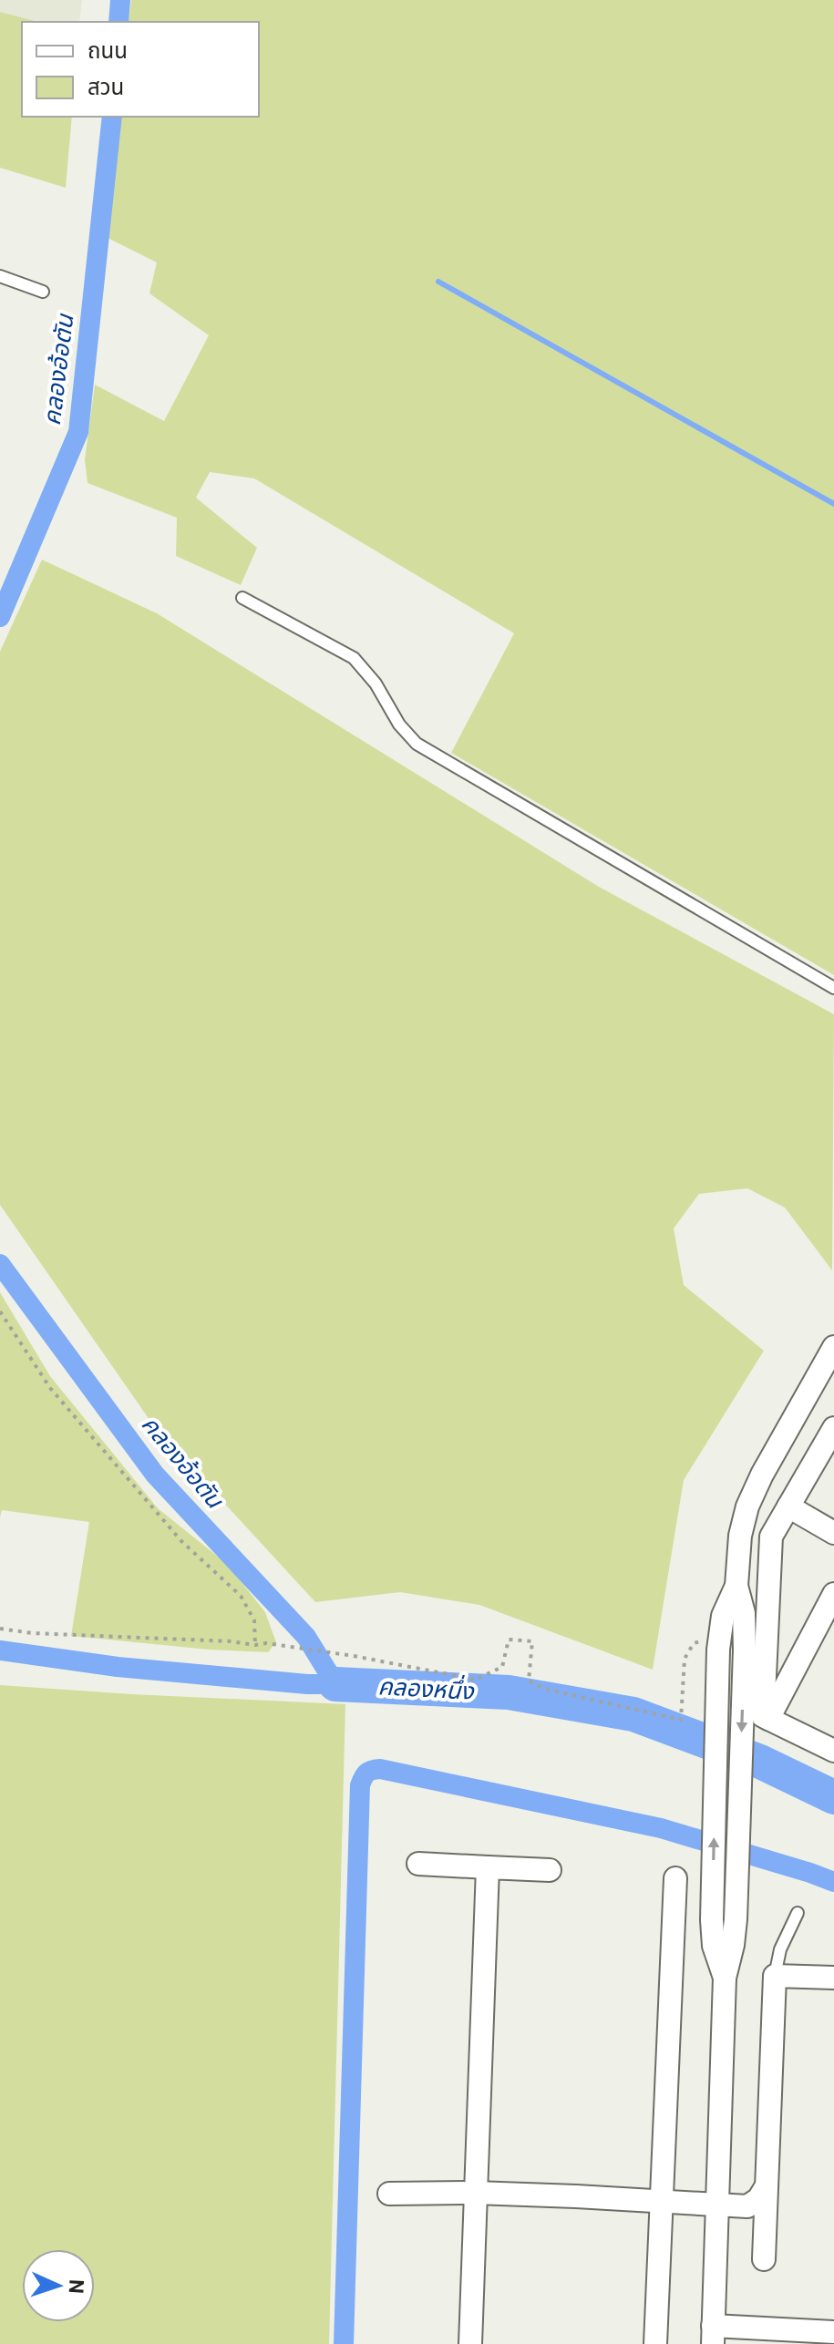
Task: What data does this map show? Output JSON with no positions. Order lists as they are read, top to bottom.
{
  "water": ["คลองอ้อตัน", "คลองหนึ่ง"],
  "legend": ["ถนน", "สวน"],
  "north": "right"
}
